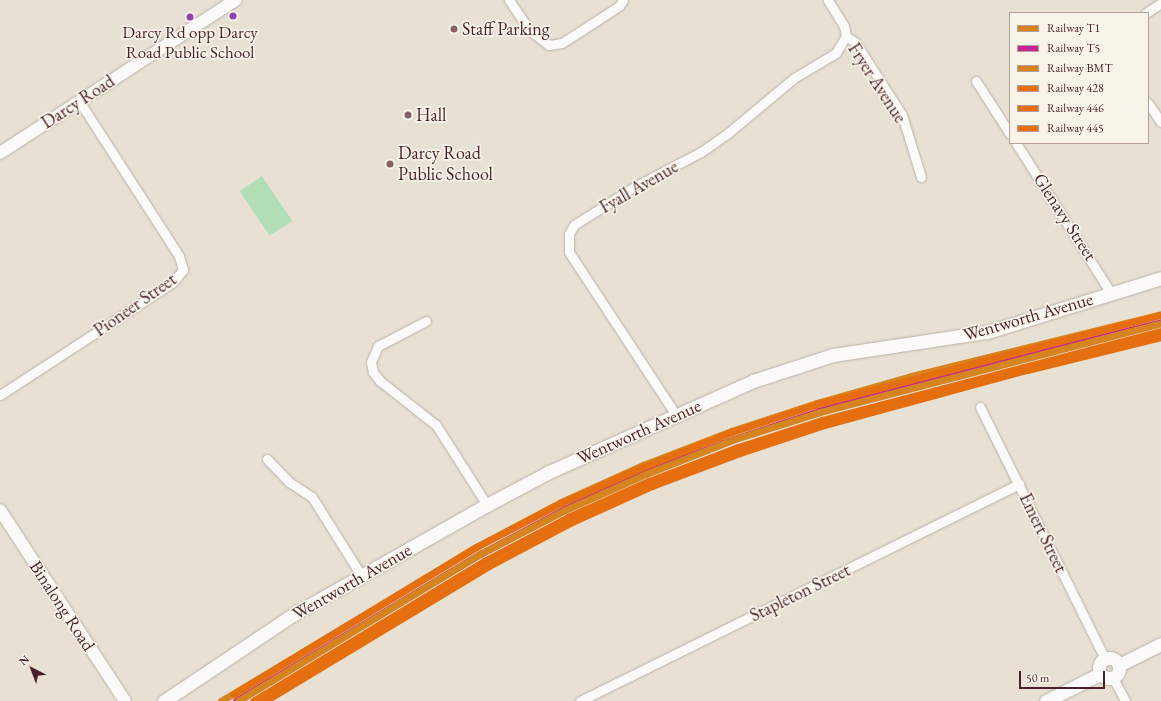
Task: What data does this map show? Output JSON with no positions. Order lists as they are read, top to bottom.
{
  "streets": {
    "main road": ["Wentworth Avenue"],
    "street": [
      "Fryer Avenue",
      "Darcy Road",
      "Fyall Avenue",
      "Glenavy Street",
      "Pioneer Street",
      "Emert Street",
      "Stapleton Street",
      "Binalong Road"
    ]
  },
  "crossings": [
    ["Fryer Avenue", "Fyall Avenue"],
    ["Darcy Road", "Pioneer Street"],
    ["Fyall Avenue", "Wentworth Avenue"],
    ["Glenavy Street", "Wentworth Avenue"],
    ["Emert Street", "Stapleton Street"]
  ],
  "places": [
    "Darcy Rd opp Darcy Road Public School",
    "Staff Parking",
    "Hall",
    "Darcy Road Public School"
  ],
  "lines": [
    "rail line T1",
    "rail line 446",
    "rail line T5",
    "rail line BMT",
    "rail line 428",
    "rail line 445"
  ],
  "legend": [
    "Railway T1",
    "Railway T5",
    "Railway BMT",
    "Railway 428",
    "Railway 446",
    "Railway 445"
  ],
  "scale_bar": "50 m",
  "north": "top left"
}
